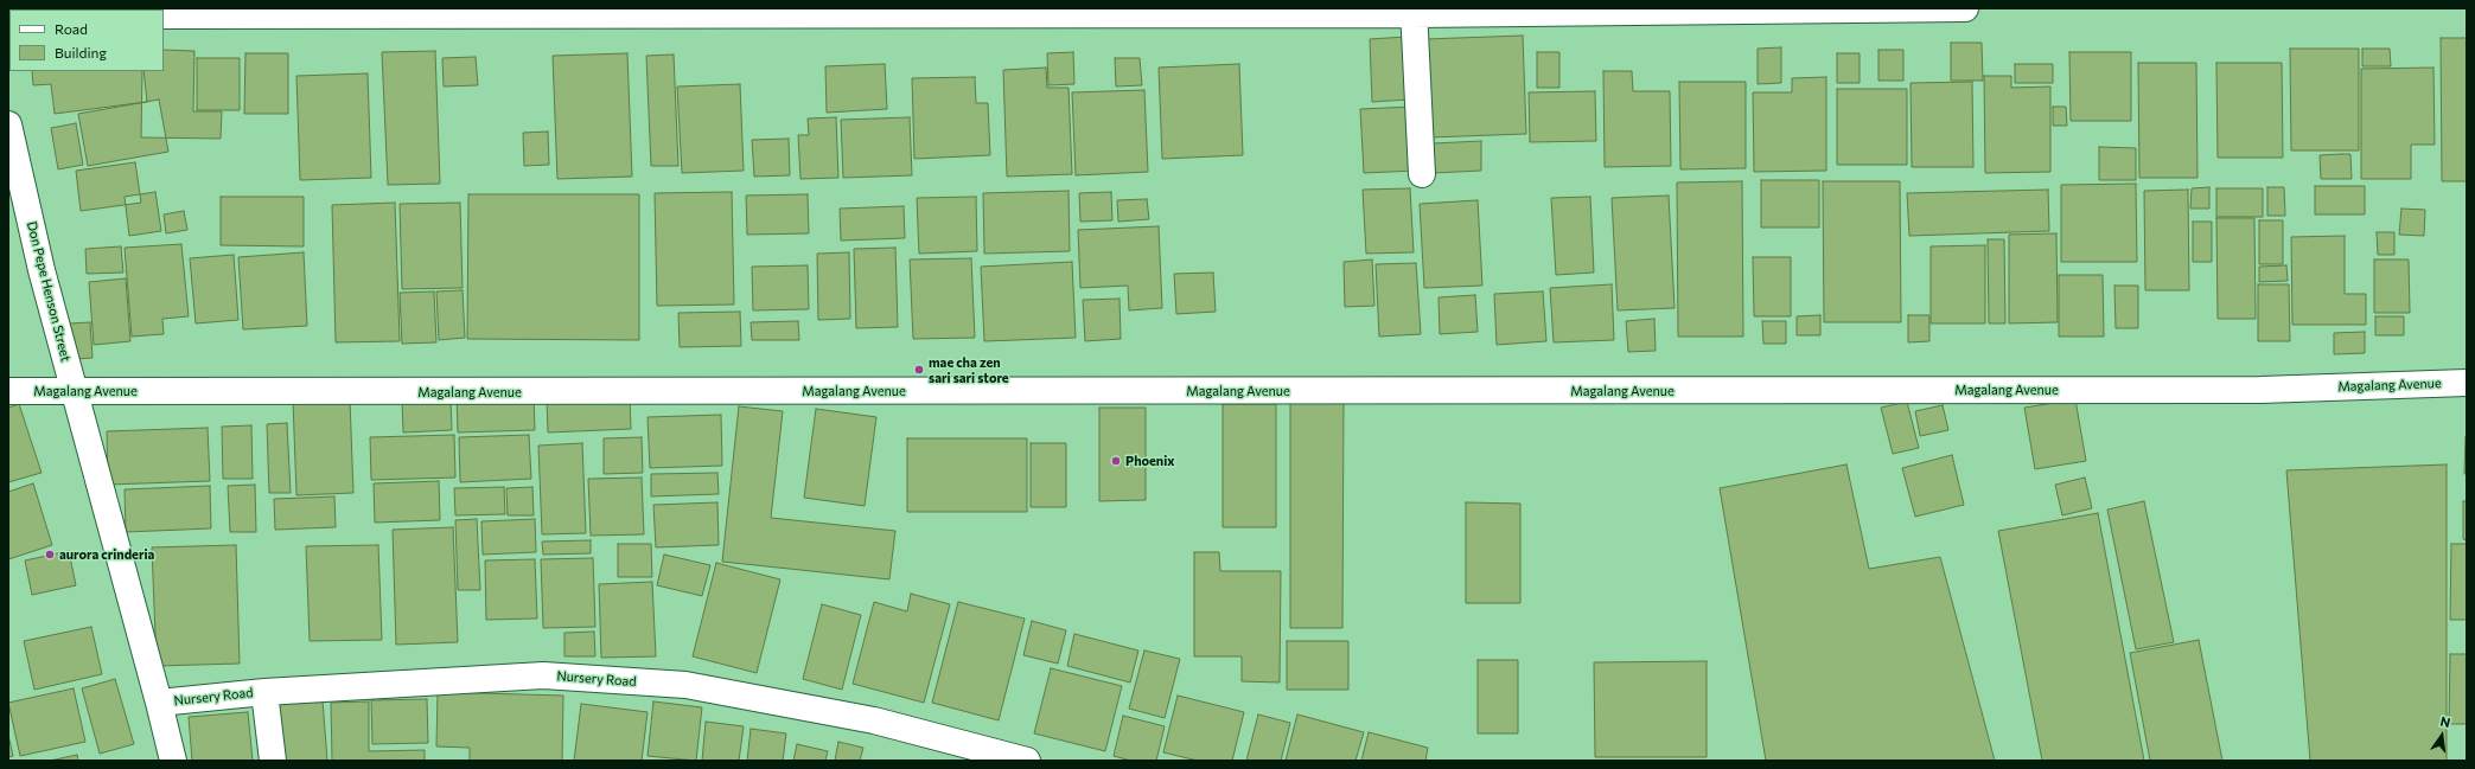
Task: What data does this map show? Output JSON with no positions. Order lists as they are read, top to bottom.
{
  "streets": {
    "street": ["Don Pepe Henson Street", "Magalang Avenue", "Nursery Road"]
  },
  "crossings": [
    ["Don Pepe Henson Street", "Magalang Avenue"],
    ["Don Pepe Henson Street", "Nursery Road"]
  ],
  "places": ["mae cha zen sari sari store", "Phoenix", "aurora crinderia"],
  "legend": ["Road", "Building"],
  "north": "top"
}
